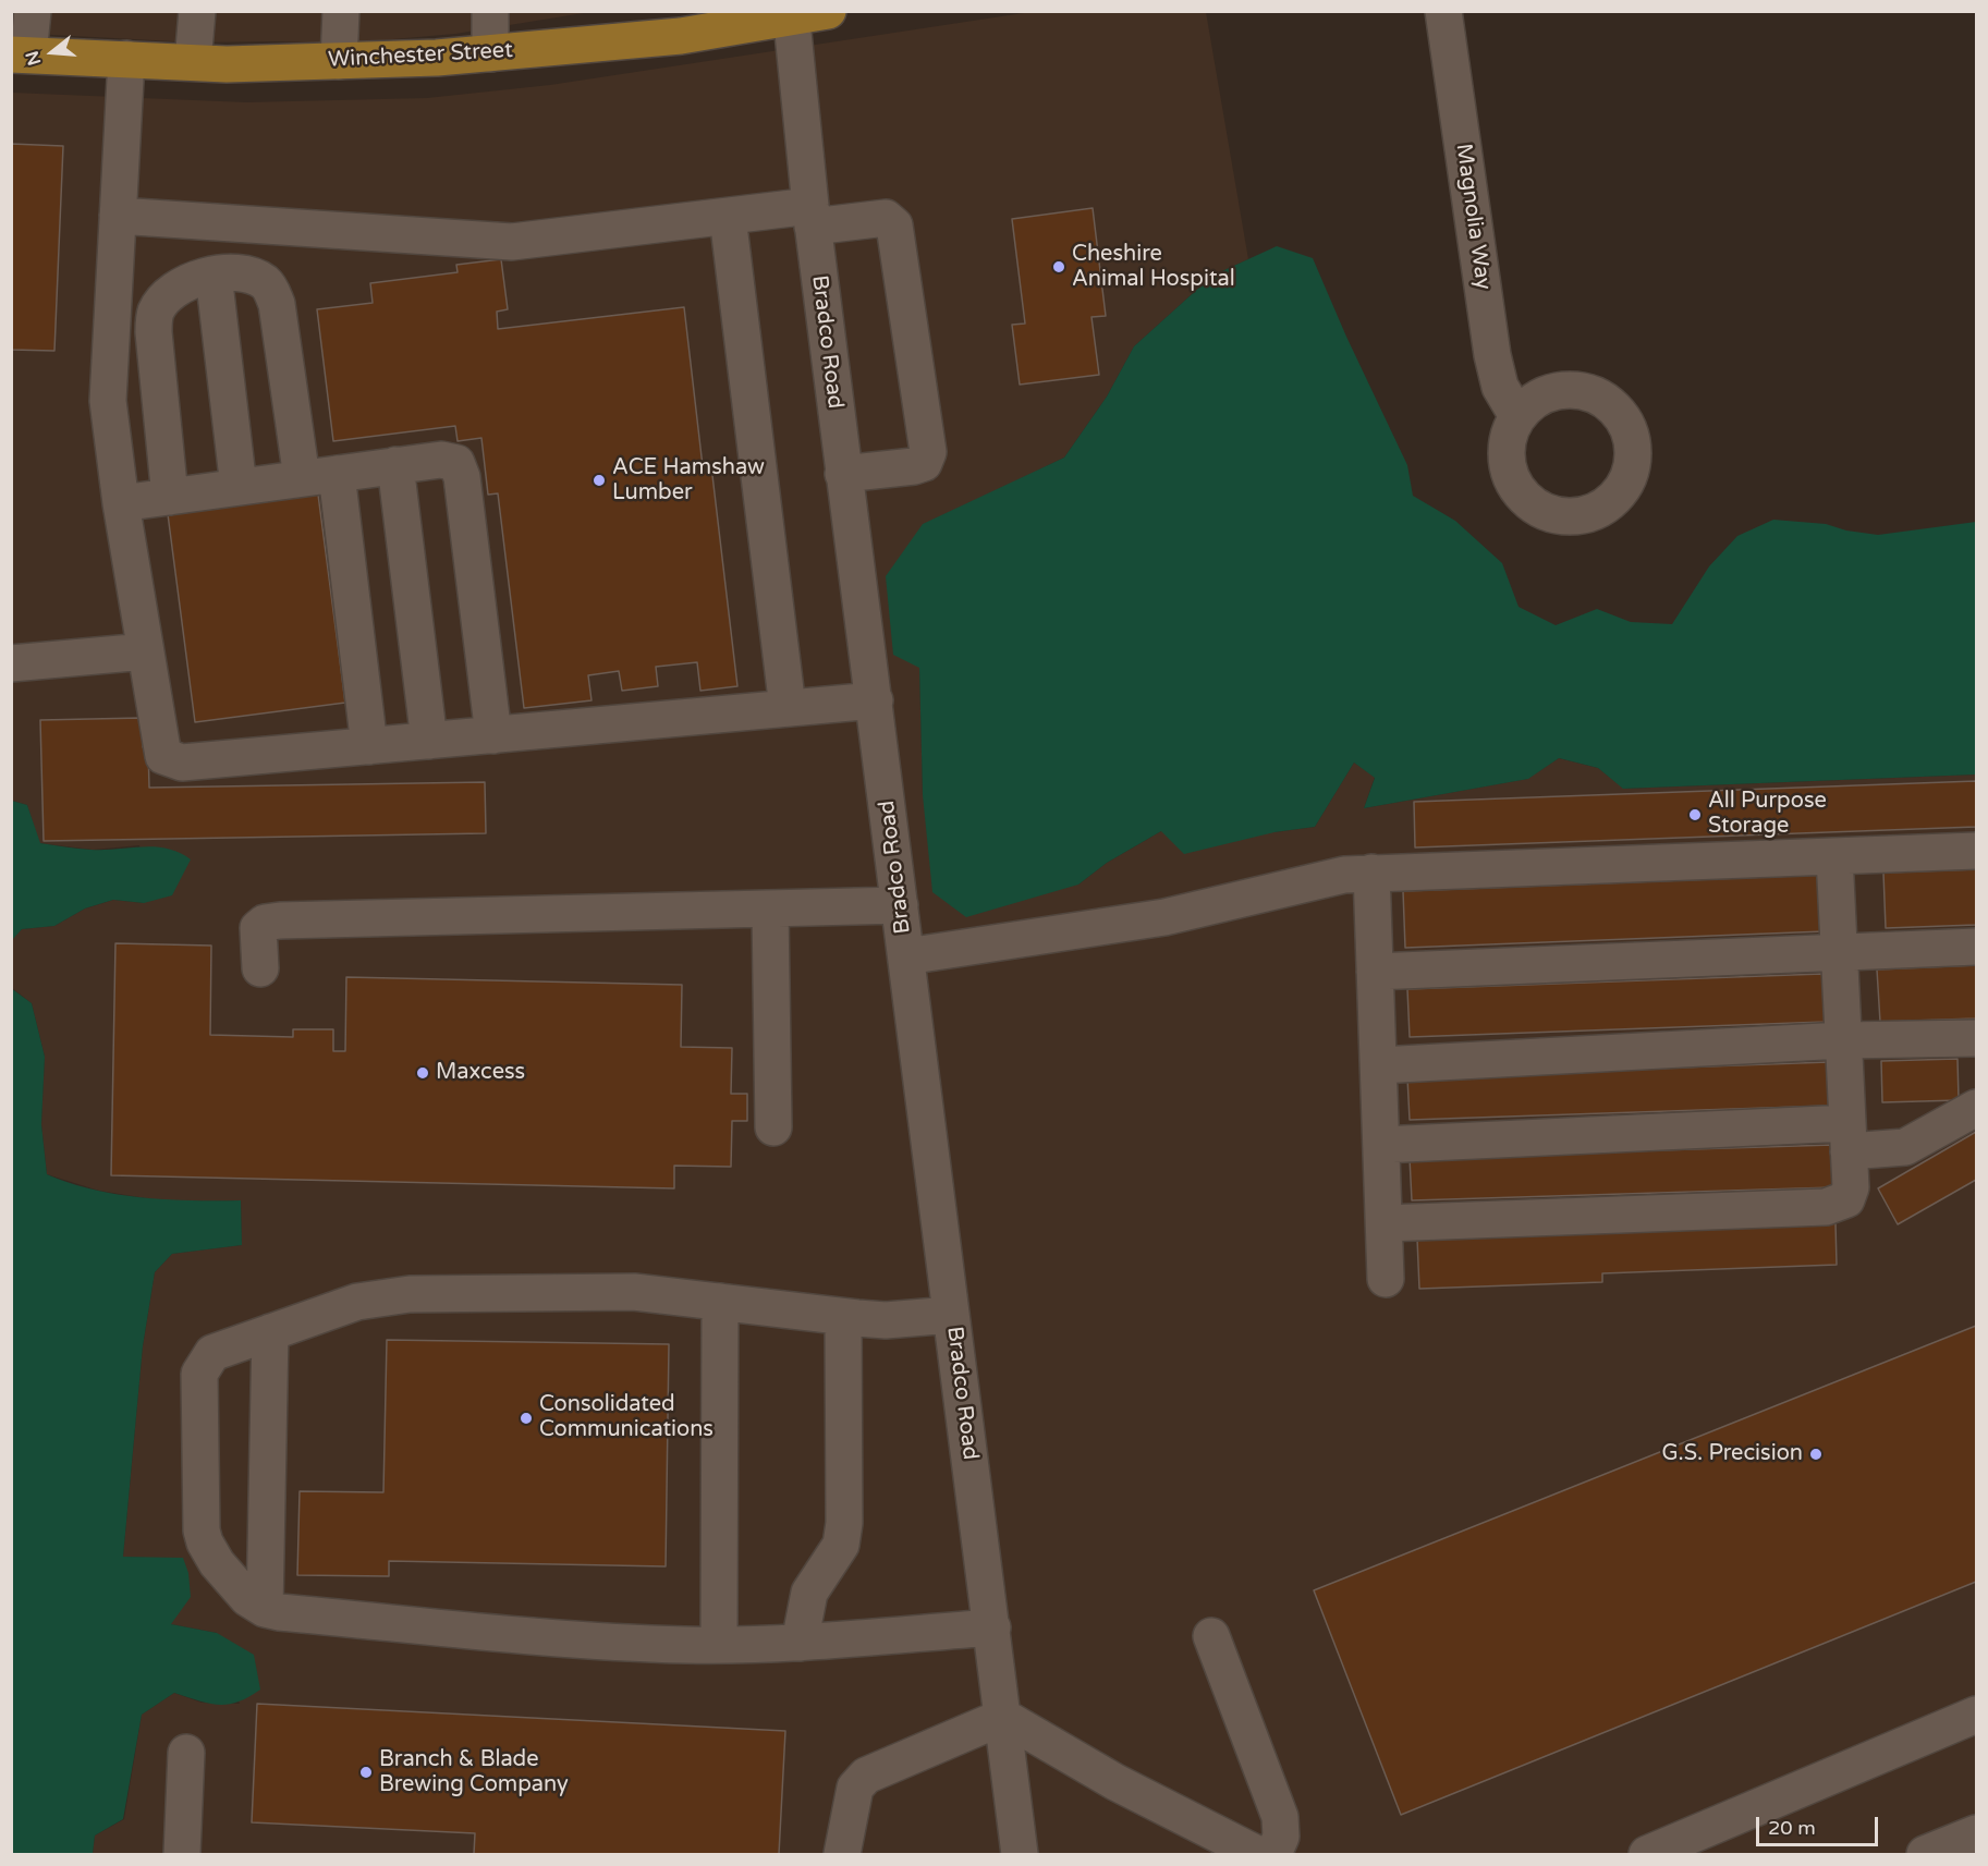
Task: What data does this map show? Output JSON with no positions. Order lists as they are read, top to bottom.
{
  "streets": {
    "main road": ["Winchester Street"],
    "street": ["Magnolia Way", "Bradco Road"]
  },
  "crossings": [
    ["Winchester Street", "Bradco Road"]
  ],
  "places": [
    "Cheshire Animal Hospital",
    "ACE Hamshaw Lumber",
    "All Purpose Storage",
    "Maxcess",
    "Consolidated Communications",
    "G.S. Precision",
    "Branch & Blade Brewing Company"
  ],
  "scale_bar": "20 m",
  "north": "left"
}
